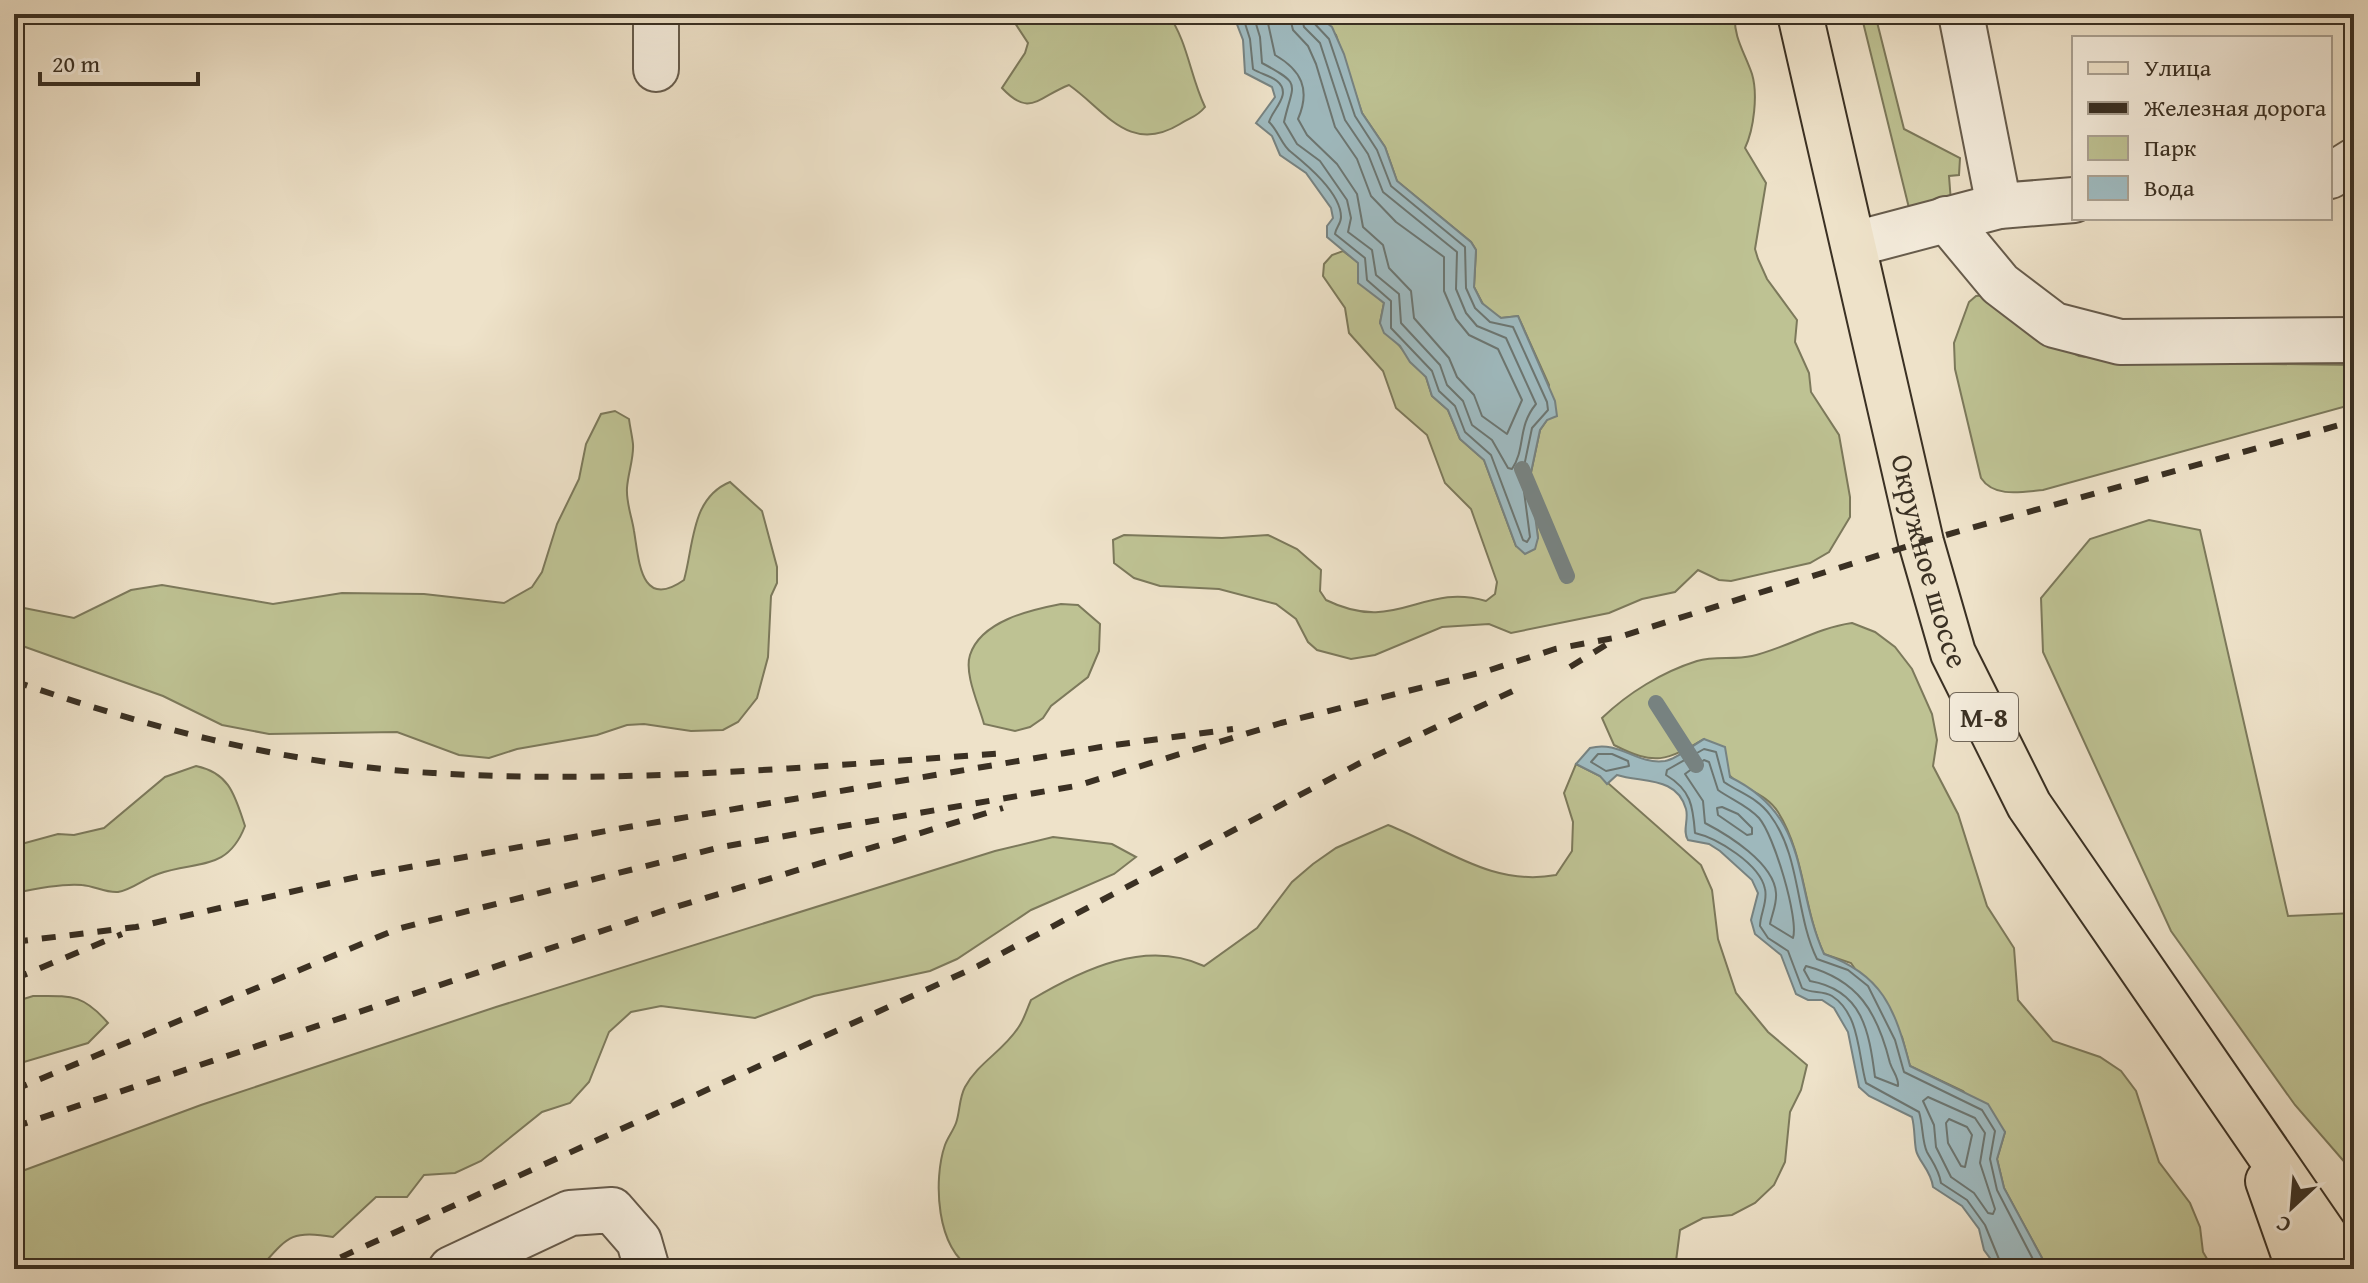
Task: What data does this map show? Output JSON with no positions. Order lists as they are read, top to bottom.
{
  "streets": {
    "main road": ["Окружное шоссе", "М-8"]
  },
  "crossings": [
    ["Окружное шоссе", "М-8"]
  ],
  "legend": [
    "Улица",
    "Железная дорога",
    "Парк",
    "Вода"
  ],
  "scale_bar": "20 m",
  "north": "bottom left"
}
